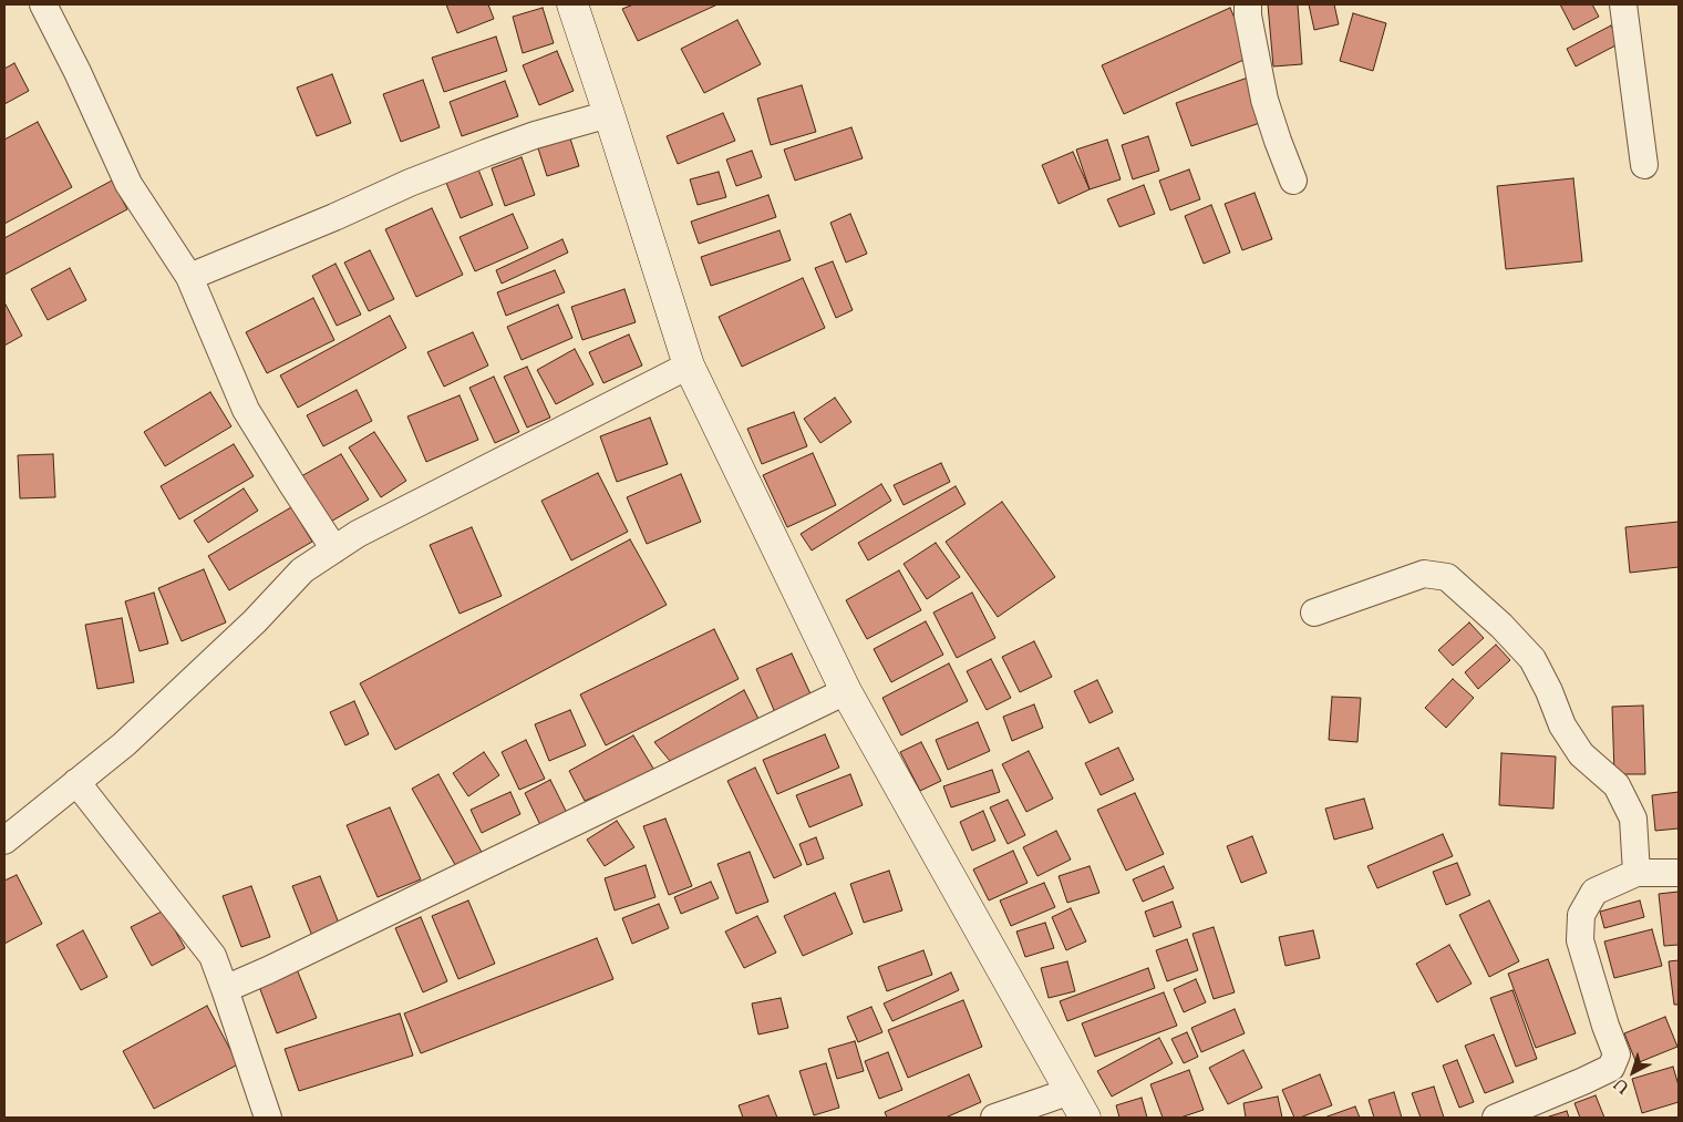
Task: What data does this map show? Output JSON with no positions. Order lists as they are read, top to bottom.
{
  "north": "bottom left"
}
